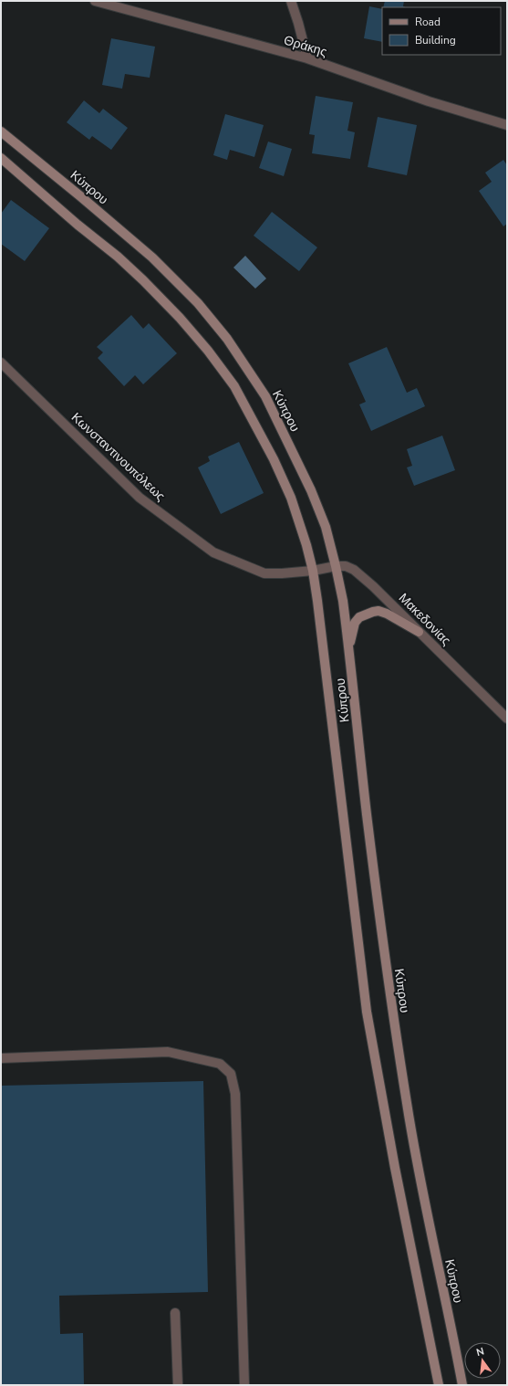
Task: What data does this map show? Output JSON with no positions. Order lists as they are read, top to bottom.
{
  "streets": {
    "main road": ["Κύπρου"],
    "street": ["Θράκης", "Κωνσταντινουπόλεως", "Μακεδονίας"]
  },
  "crossings": [
    ["Κύπρου", "Κωνσταντινουπόλεως"],
    ["Κύπρου", "Μακεδονίας"],
    ["Κωνσταντινουπόλεως", "Μακεδονίας"]
  ],
  "legend": ["Road", "Building"],
  "north": "top"
}
